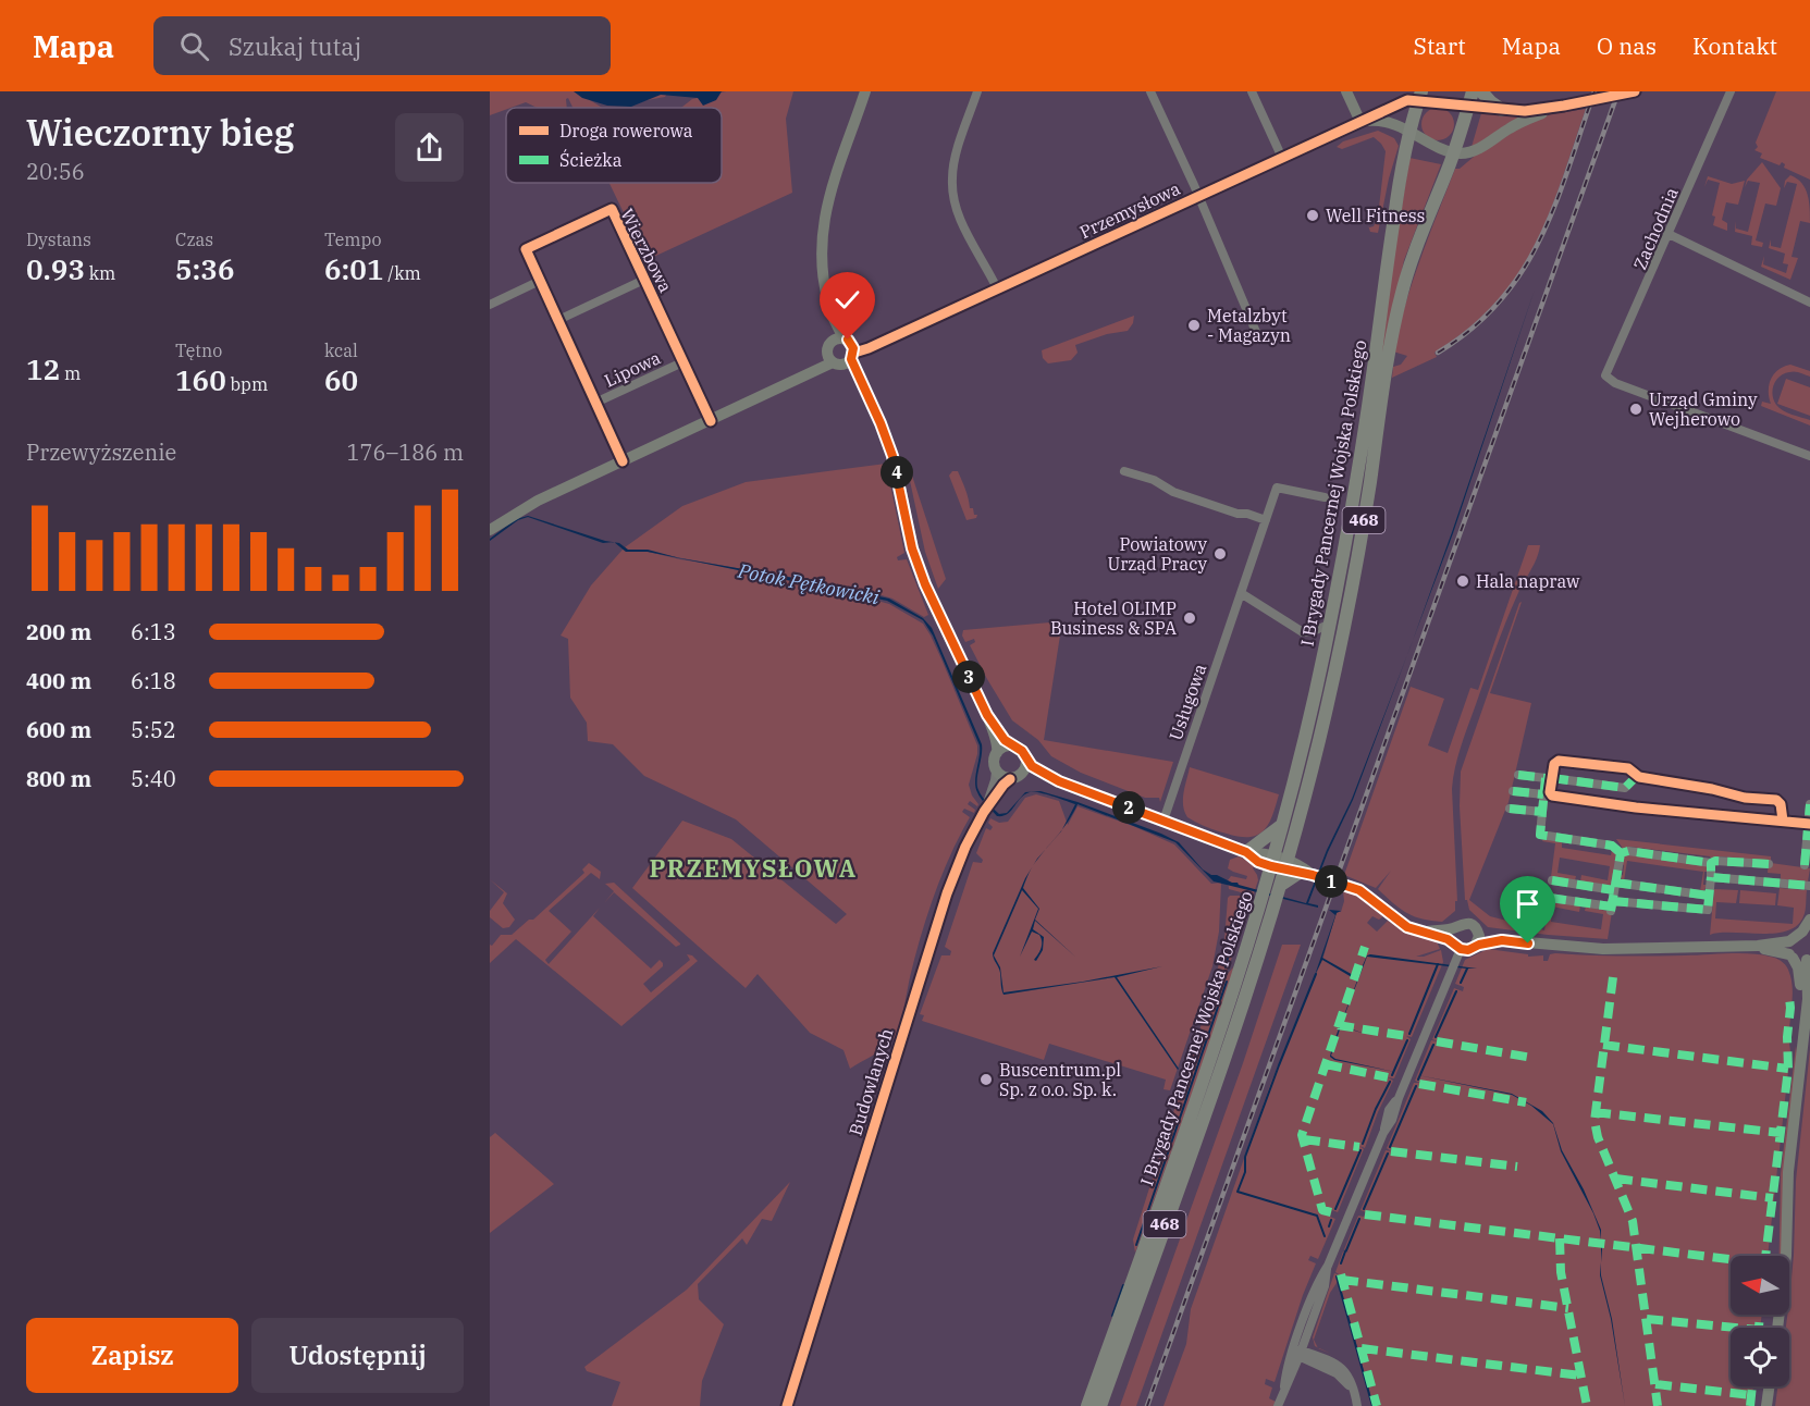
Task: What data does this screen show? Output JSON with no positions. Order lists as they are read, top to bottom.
{
  "streets": {
    "main road": ["I Brygady Pancernej Wojska Polskiego", "468"],
    "street": [
      "Przemysłowa",
      "Zachodnia",
      "Wierzbowa",
      "Lipowa",
      "Usługowa",
      "Budowlanych"
    ]
  },
  "crossings": [
    ["Przemysłowa", "Wierzbowa"],
    ["Przemysłowa", "I Brygady Pancernej Wojska Polskiego"],
    ["Przemysłowa", "468"],
    ["Wierzbowa", "Lipowa"],
    ["I Brygady Pancernej Wojska Polskiego", "468"]
  ],
  "districts": ["PRZEMYSŁOWA"],
  "water": ["Potok Pętkowicki"],
  "places": [
    "Well Fitness",
    "Metalzbyt - Magazyn",
    "Urząd Gminy Wejherowo",
    "Powiatowy Urząd Pracy",
    "Hala napraw",
    "Hotel OLIMP Business & SPA",
    "Buscentrum.pl Sp. z o.o. Sp. k."
  ],
  "legend": ["Droga rowerowa", "Ścieżka"],
  "north": "left",
  "page": {
    "header": "Mapa",
    "search": "Szukaj tutaj",
    "nav": [
      "Start",
      "Mapa",
      "O nas",
      "Kontakt"
    ],
    "heading": ["Wieczorny bieg", "20:56"],
    "stats": [
      ["Dystans", "0.93 km"],
      ["Czas", "5:36"],
      ["Tempo", "6:01 /km"],
      ["12 m"],
      ["Tętno", "160 bpm"],
      ["kcal", "60"]
    ],
    "chart": ["Przewyższenie", "176–186 m"],
    "pins": [
      "4",
      "3",
      "2",
      "1"
    ],
    "list": [
      {
        "name": "200 m",
        "note": "6:13"
      },
      {
        "name": "400 m",
        "note": "6:18"
      },
      {
        "name": "600 m",
        "note": "5:52"
      },
      {
        "name": "800 m",
        "note": "5:40"
      }
    ],
    "buttons": ["Zapisz", "Udostępnij"]
  }
}
